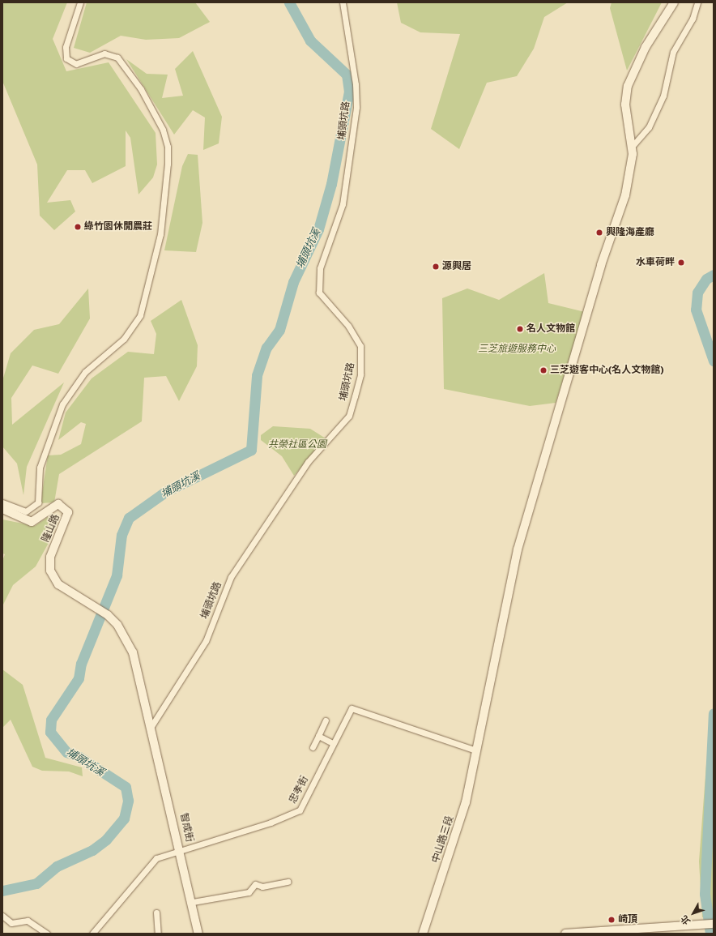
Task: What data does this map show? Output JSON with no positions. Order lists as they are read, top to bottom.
{
  "streets": {
    "street": [
      "埔頭坑路",
      "隆山路",
      "忠孝街",
      "智成街",
      "中山路三段"
    ]
  },
  "crossings": [
    ["埔頭坑路", "隆山路"],
    ["埔頭坑路", "智成街"],
    ["隆山路", "智成街"],
    ["忠孝街", "智成街"],
    ["忠孝街", "中山路三段"]
  ],
  "water": ["埔頭坑溪"],
  "parks": ["三芝旅遊服務中心", "共榮社區公園"],
  "places": [
    "綠竹園休閒農莊",
    "興隆海產廳",
    "水車荷畔",
    "源興居",
    "名人文物館",
    "三芝遊客中心(名人文物館)",
    "崎頂"
  ],
  "north": "bottom left"
}
